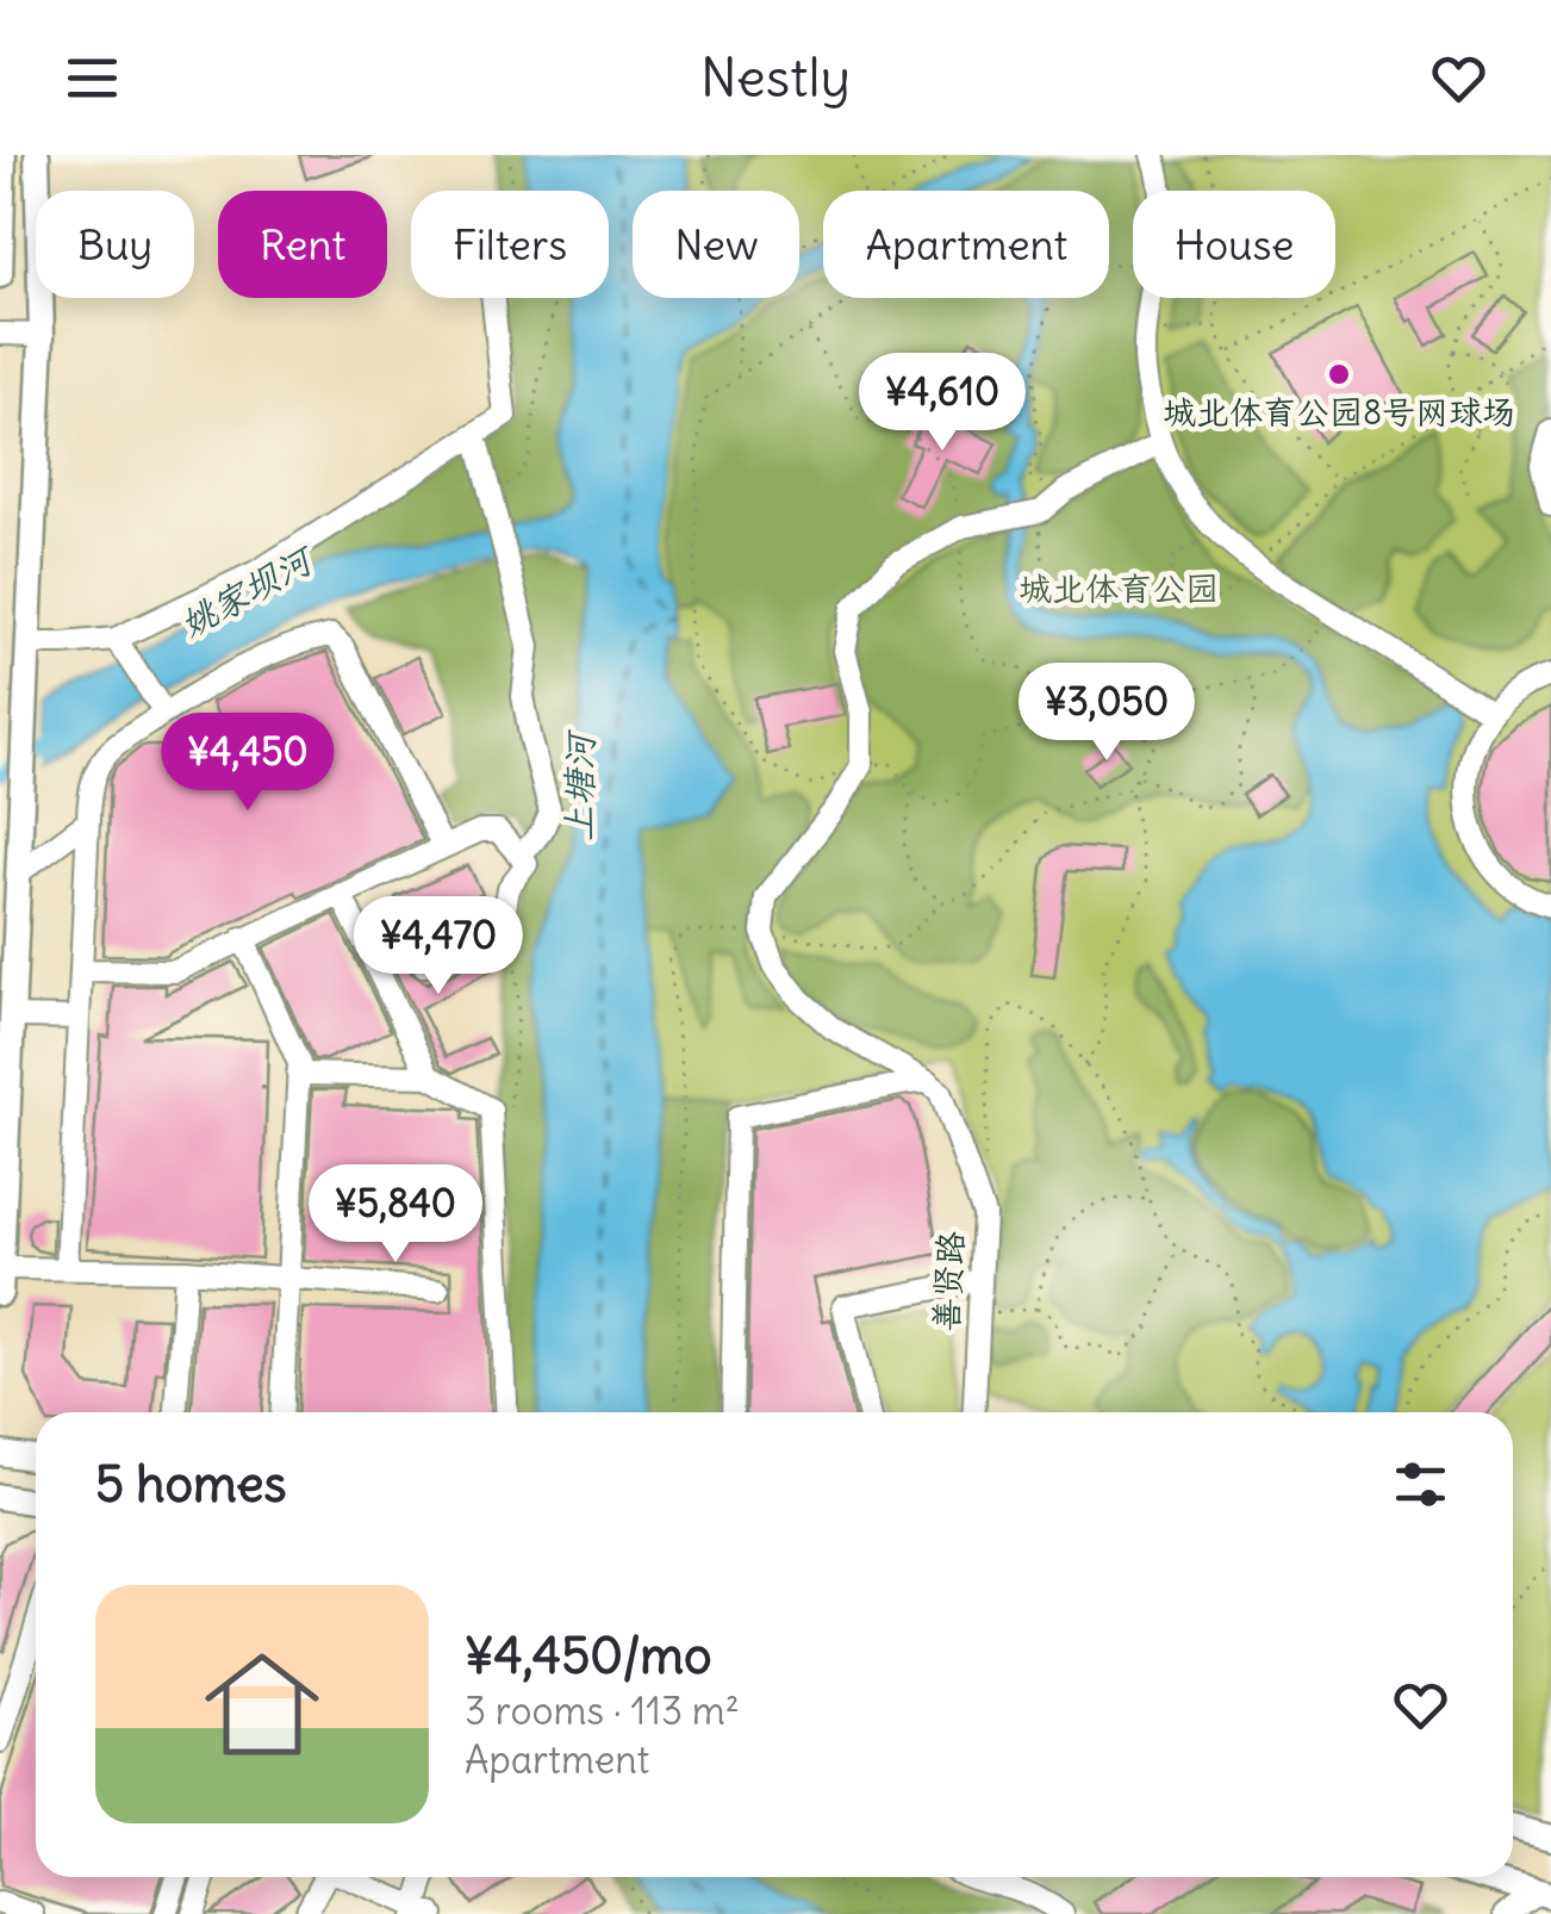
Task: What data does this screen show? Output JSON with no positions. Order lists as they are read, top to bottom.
{
  "streets": {
    "street": ["善贤路"]
  },
  "water": ["姚家坝河", "上塘河"],
  "parks": ["城北体育公园"],
  "places": ["城北体育公园8号网球场"],
  "page": {
    "header": "Nestly",
    "chip": [
      "Buy",
      "Rent",
      "Filters",
      "New",
      "Apartment",
      "House"
    ],
    "price": [
      "¥4,610",
      "¥3,050",
      "¥4,450",
      "¥4,470",
      "¥5,840"
    ],
    "heading": "5 homes",
    "list": [
      {
        "name": "¥4,450/mo",
        "note": "3 rooms · 113 m² · Apartment"
      }
    ]
  }
}
